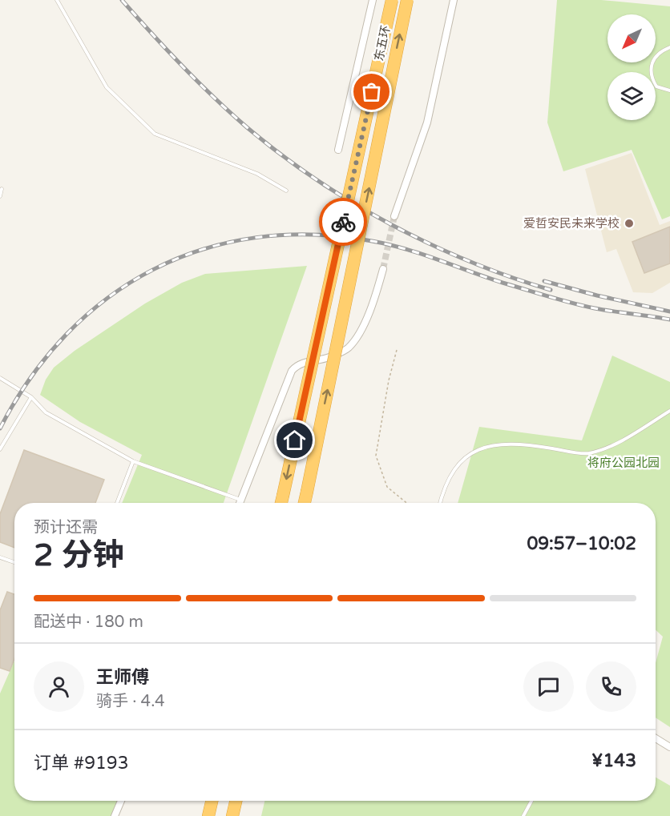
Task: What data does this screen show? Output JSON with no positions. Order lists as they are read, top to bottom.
{
  "streets": {
    "highway": ["东五环"]
  },
  "parks": ["将府公园北园"],
  "places": ["爱哲安民未来学校"],
  "north": "bottom left",
  "page": {
    "heading": ["2 分钟", "预计还需", "09:57–10:02"],
    "panel": [
      "王师傅",
      "骑手 · 4.4",
      "订单 #9193",
      "¥143"
    ],
    "bar": "配送中 · 180 m"
  }
}
